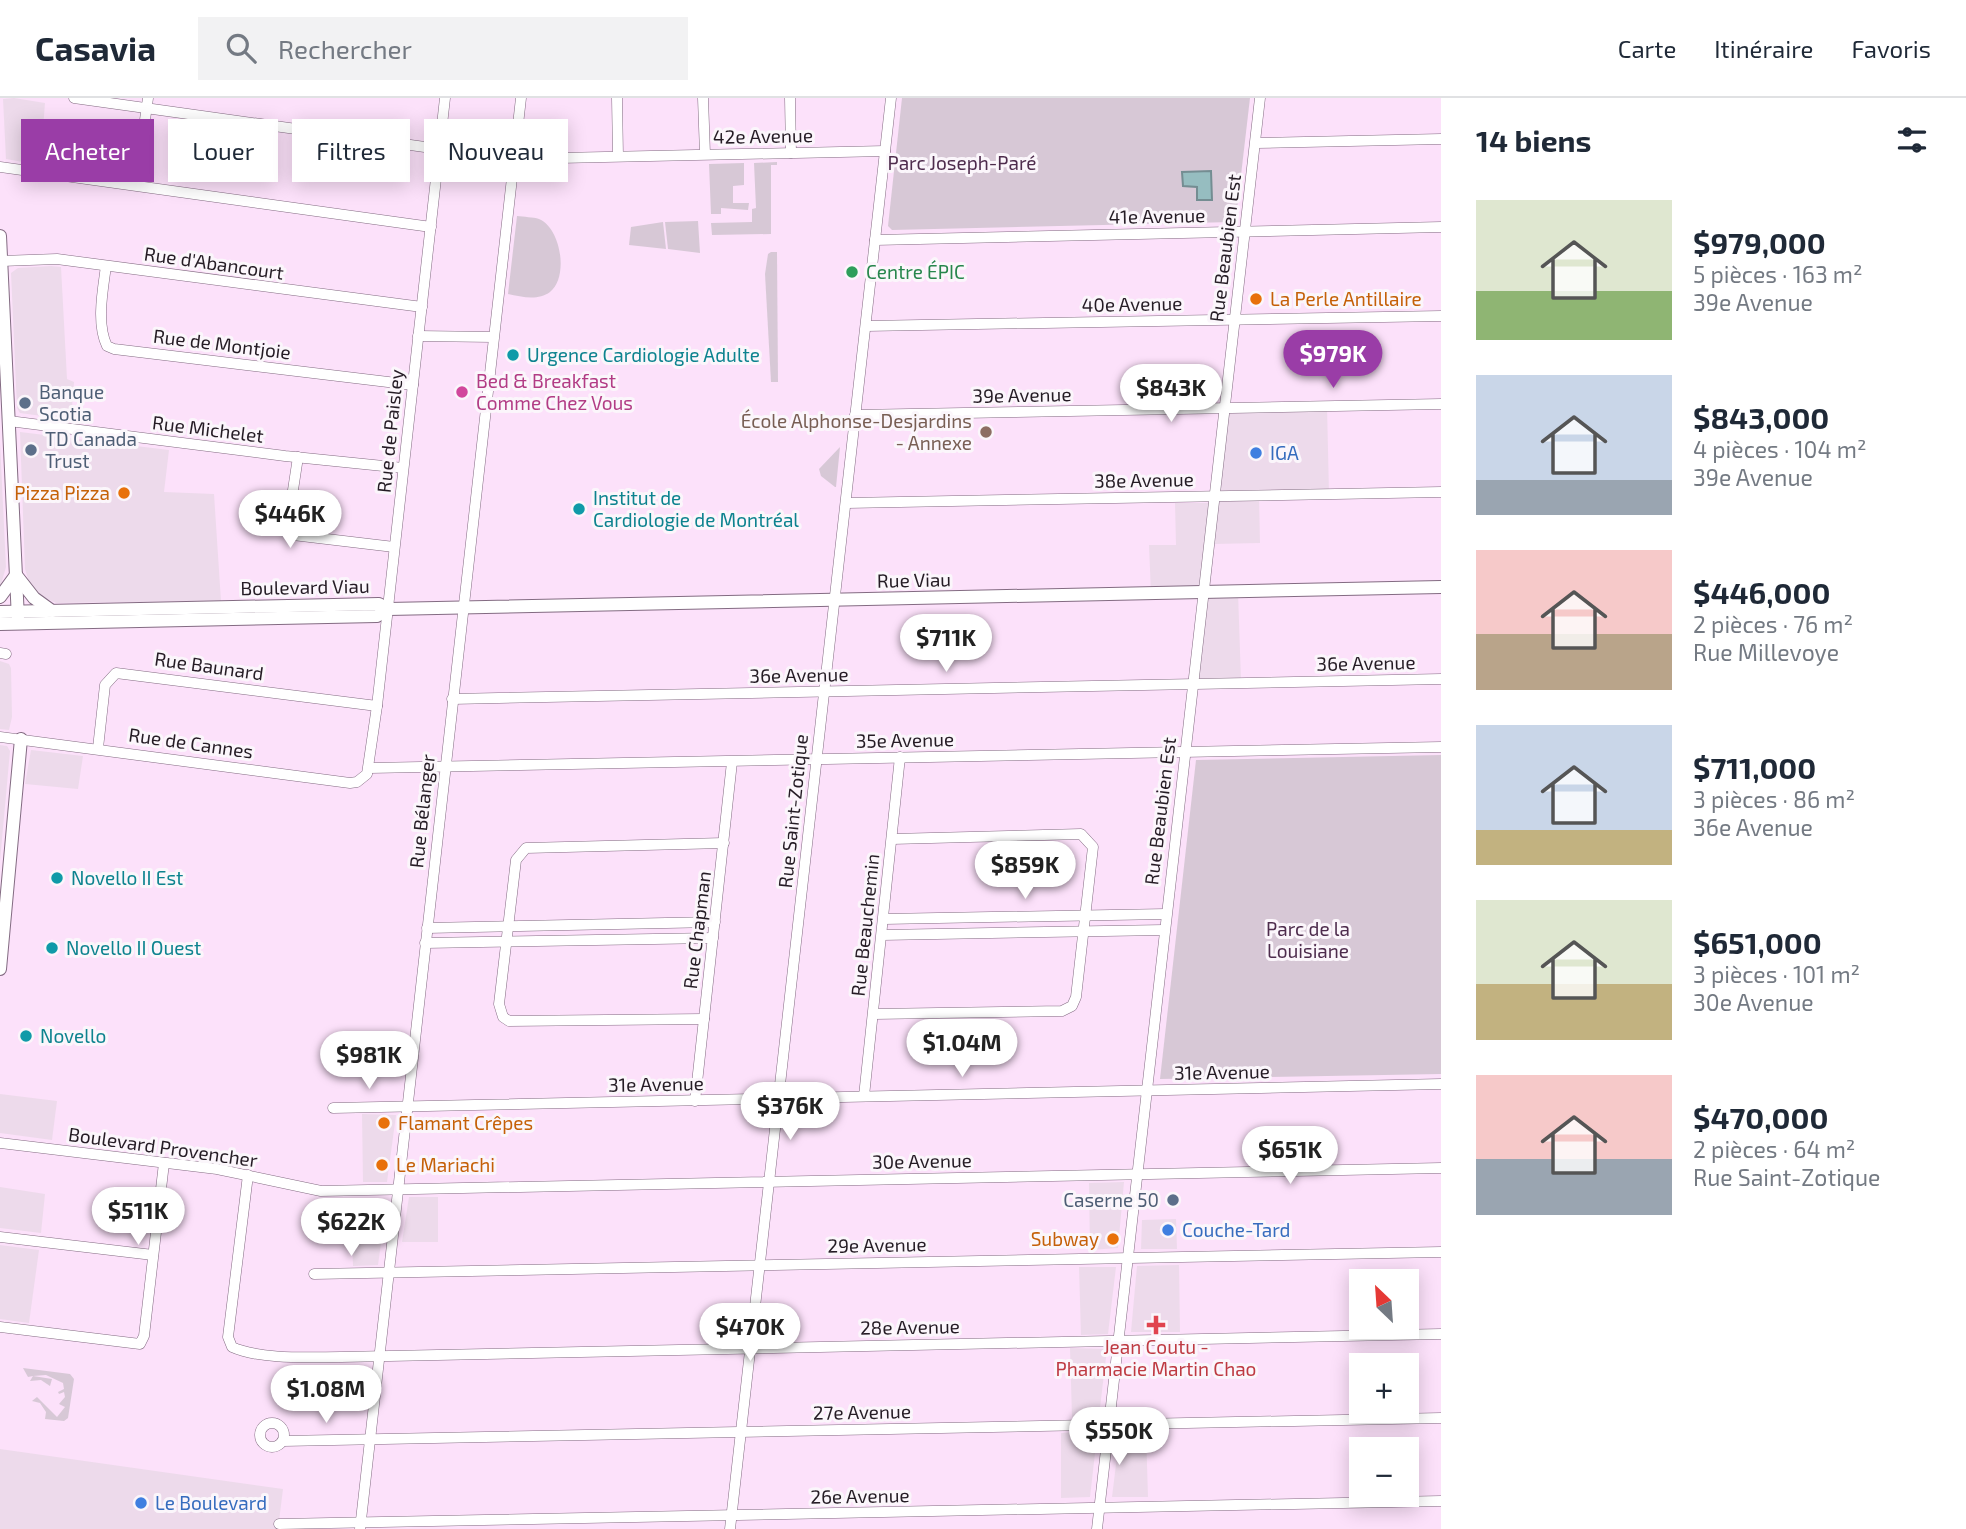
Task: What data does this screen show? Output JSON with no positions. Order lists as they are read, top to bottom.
{
  "streets": {
    "main road": ["Rue Viau", "Boulevard Viau"],
    "street": [
      "42e Avenue",
      "41e Avenue",
      "Rue Beaubien Est",
      "Rue d'Abancourt",
      "40e Avenue",
      "Rue de Montjoie",
      "39e Avenue",
      "Rue Michelet",
      "Rue de Paisley",
      "38e Avenue",
      "36e Avenue",
      "Rue Baunard",
      "35e Avenue",
      "Rue de Cannes",
      "Rue Bélanger",
      "Rue Saint-Zotique",
      "Rue Beauchemin",
      "Rue Chapman",
      "31e Avenue",
      "Boulevard Provencher",
      "30e Avenue",
      "29e Avenue",
      "28e Avenue",
      "27e Avenue",
      "26e Avenue"
    ]
  },
  "crossings": [
    ["42e Avenue", "Rue Saint-Zotique"],
    ["41e Avenue", "Rue Beaubien Est"],
    ["41e Avenue", "Rue Saint-Zotique"],
    ["Rue Beaubien Est", "40e Avenue"],
    ["Rue Beaubien Est", "39e Avenue"],
    ["Rue Beaubien Est", "38e Avenue"],
    ["Rue Beaubien Est", "Rue Viau"],
    ["Rue Beaubien Est", "36e Avenue"],
    ["Rue Beaubien Est", "35e Avenue"],
    ["Rue Beaubien Est", "31e Avenue"],
    ["Rue Beaubien Est", "30e Avenue"],
    ["Rue Beaubien Est", "29e Avenue"],
    ["Rue Beaubien Est", "28e Avenue"],
    ["Rue Beaubien Est", "27e Avenue"],
    ["Rue Beaubien Est", "26e Avenue"],
    ["Rue d'Abancourt", "Rue de Montjoie"],
    ["Rue d'Abancourt", "Rue de Paisley"],
    ["40e Avenue", "Rue Saint-Zotique"],
    ["Rue de Montjoie", "Rue de Paisley"],
    ["39e Avenue", "Rue Saint-Zotique"],
    ["Rue Michelet", "Rue de Paisley"],
    ["Rue de Paisley", "Rue Viau"],
    ["Rue de Paisley", "Boulevard Viau"],
    ["Rue de Paisley", "Rue Baunard"],
    ["Rue de Paisley", "35e Avenue"],
    ["Rue de Paisley", "Rue de Cannes"],
    ["38e Avenue", "Rue Saint-Zotique"],
    ["Rue Viau", "Boulevard Viau"],
    ["Rue Viau", "Rue Bélanger"],
    ["Rue Viau", "Rue Saint-Zotique"],
    ["36e Avenue", "Rue Bélanger"],
    ["36e Avenue", "Rue Saint-Zotique"],
    ["Rue Baunard", "Rue de Cannes"],
    ["35e Avenue", "Rue de Cannes"],
    ["35e Avenue", "Rue Bélanger"],
    ["35e Avenue", "Rue Saint-Zotique"],
    ["35e Avenue", "Rue Beauchemin"],
    ["35e Avenue", "Rue Chapman"],
    ["Rue Bélanger", "31e Avenue"],
    ["Rue Bélanger", "30e Avenue"],
    ["Rue Bélanger", "29e Avenue"],
    ["Rue Bélanger", "28e Avenue"],
    ["Rue Bélanger", "27e Avenue"],
    ["Rue Bélanger", "26e Avenue"],
    ["Rue Saint-Zotique", "31e Avenue"],
    ["Rue Saint-Zotique", "30e Avenue"],
    ["Rue Saint-Zotique", "29e Avenue"],
    ["Rue Saint-Zotique", "28e Avenue"],
    ["Rue Saint-Zotique", "27e Avenue"],
    ["Rue Saint-Zotique", "26e Avenue"],
    ["Rue Beauchemin", "31e Avenue"],
    ["Rue Chapman", "31e Avenue"],
    ["Boulevard Provencher", "30e Avenue"],
    ["Boulevard Provencher", "28e Avenue"]
  ],
  "parks": ["Parc Joseph-Paré", "Parc de la Louisiane"],
  "places": {
    "other": [
      "Centre ÉPIC",
      "La Perle Antillaire",
      "Urgence Cardiologie Adulte",
      "Bed & Breakfast Comme Chez Vous",
      "Banque Scotia",
      "École Alphonse-Desjardins - Annexe",
      "TD Canada Trust",
      "IGA",
      "Pizza Pizza",
      "Institut de Cardiologie de Montréal",
      "Novello II Est",
      "Novello II Ouest",
      "Novello",
      "Flamant Crêpes",
      "Le Mariachi",
      "Caserne 50",
      "Couche-Tard",
      "Subway",
      "Le Boulevard"
    ],
    "health": ["Jean Coutu - Pharmacie Martin Chao"]
  },
  "north": "top left",
  "page": {
    "header": "Casavia",
    "search": "Rechercher",
    "nav": ["Carte", "Itinéraire", "Favoris"],
    "heading": "14 biens",
    "chip": [
      "Acheter",
      "Louer",
      "Filtres",
      "Nouveau"
    ],
    "list": [
      {
        "name": "$979,000",
        "note": "5 pièces · 163 m² · 39e Avenue"
      },
      {
        "name": "$843,000",
        "note": "4 pièces · 104 m² · 39e Avenue"
      },
      {
        "name": "$446,000",
        "note": "2 pièces · 76 m² · Rue Millevoye"
      },
      {
        "name": "$711,000",
        "note": "3 pièces · 86 m² · 36e Avenue"
      },
      {
        "name": "$651,000",
        "note": "3 pièces · 101 m² · 30e Avenue"
      },
      {
        "name": "$470,000",
        "note": "2 pièces · 64 m² · Rue Saint-Zotique"
      }
    ],
    "price": [
      "$979K",
      "$843K",
      "$446K",
      "$711K",
      "$859K",
      "$1.04M",
      "$981K",
      "$376K",
      "$651K",
      "$511K",
      "$622K",
      "$470K",
      "$1.08M",
      "$550K"
    ],
    "map_buttons": ["+", "−"]
  }
}
